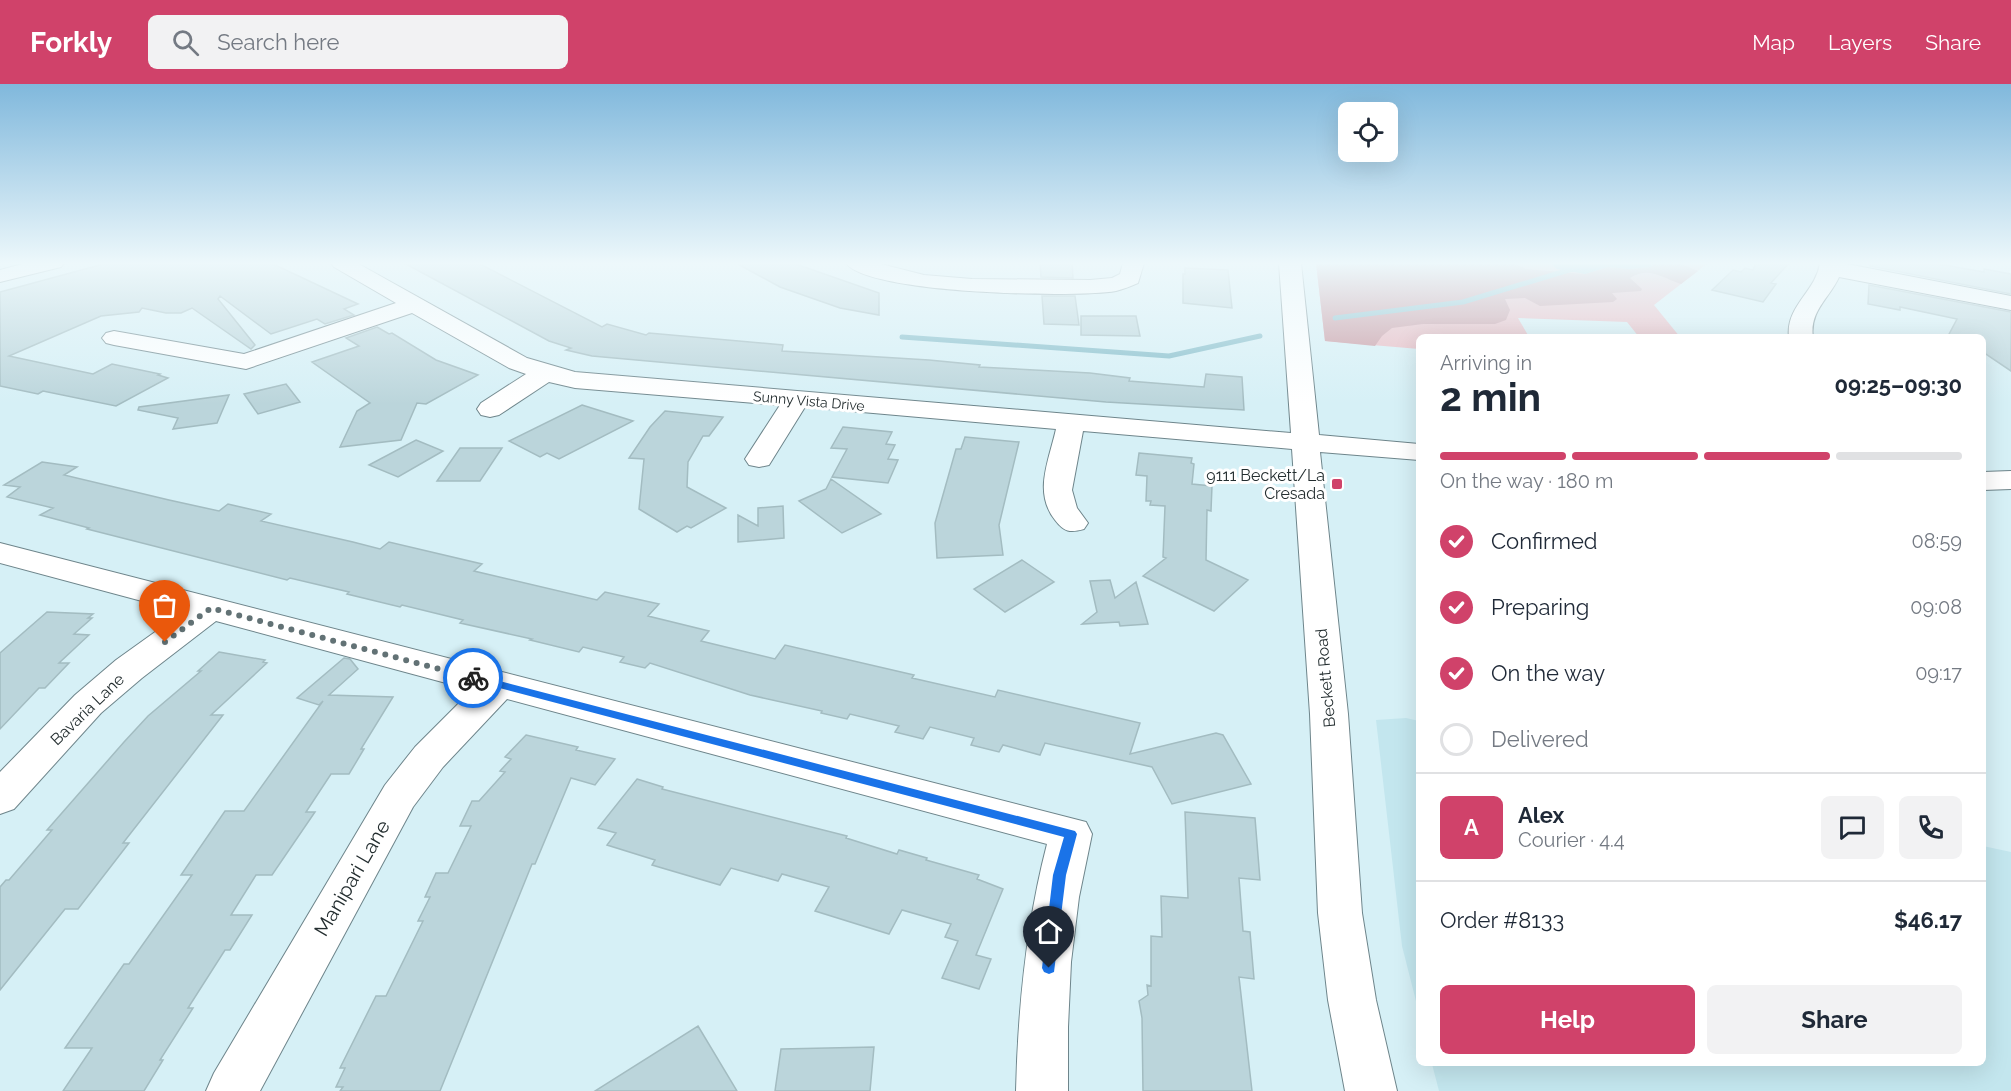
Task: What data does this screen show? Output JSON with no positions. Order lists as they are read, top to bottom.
{
  "streets": {
    "street": [
      "Sunny Vista Drive",
      "Beckett Road",
      "Bavaria Lane",
      "Manipari Lane"
    ]
  },
  "crossings": [
    ["Sunny Vista Drive", "Beckett Road"]
  ],
  "places": {
    "transit": ["9111 Beckett/La Cresada"]
  },
  "page": {
    "header": "Forkly",
    "search": "Search here",
    "nav": ["Map", "Layers", "Share"],
    "heading": ["2 min", "Arriving in", "09:25–09:30"],
    "panel": [
      "Alex",
      "Courier · 4.4",
      "Order #8133",
      "$46.17"
    ],
    "bar": "On the way · 180 m",
    "list": [
      ["Confirmed", "08:59"],
      ["Preparing", "09:08"],
      ["On the way", "09:17"],
      "Delivered"
    ],
    "round": "A",
    "buttons": ["Help", "Share"]
  }
}
